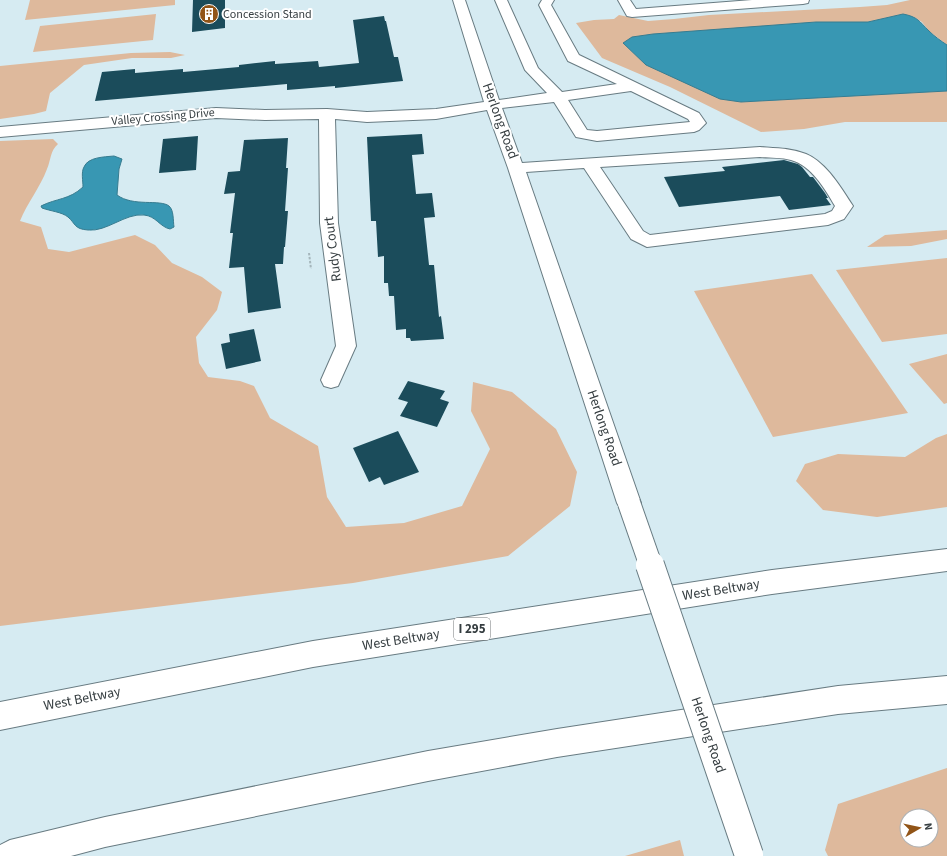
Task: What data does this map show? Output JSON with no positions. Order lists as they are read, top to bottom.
{
  "streets": {
    "main road": [
      "Valley Crossing Drive",
      "Herlong Road",
      "Rudy Court",
      "West Beltway",
      "I 295"
    ]
  },
  "crossings": [
    ["Valley Crossing Drive", "Herlong Road"],
    ["Valley Crossing Drive", "Rudy Court"]
  ],
  "places": {
    "building": ["Concession Stand"]
  },
  "north": "right"
}
